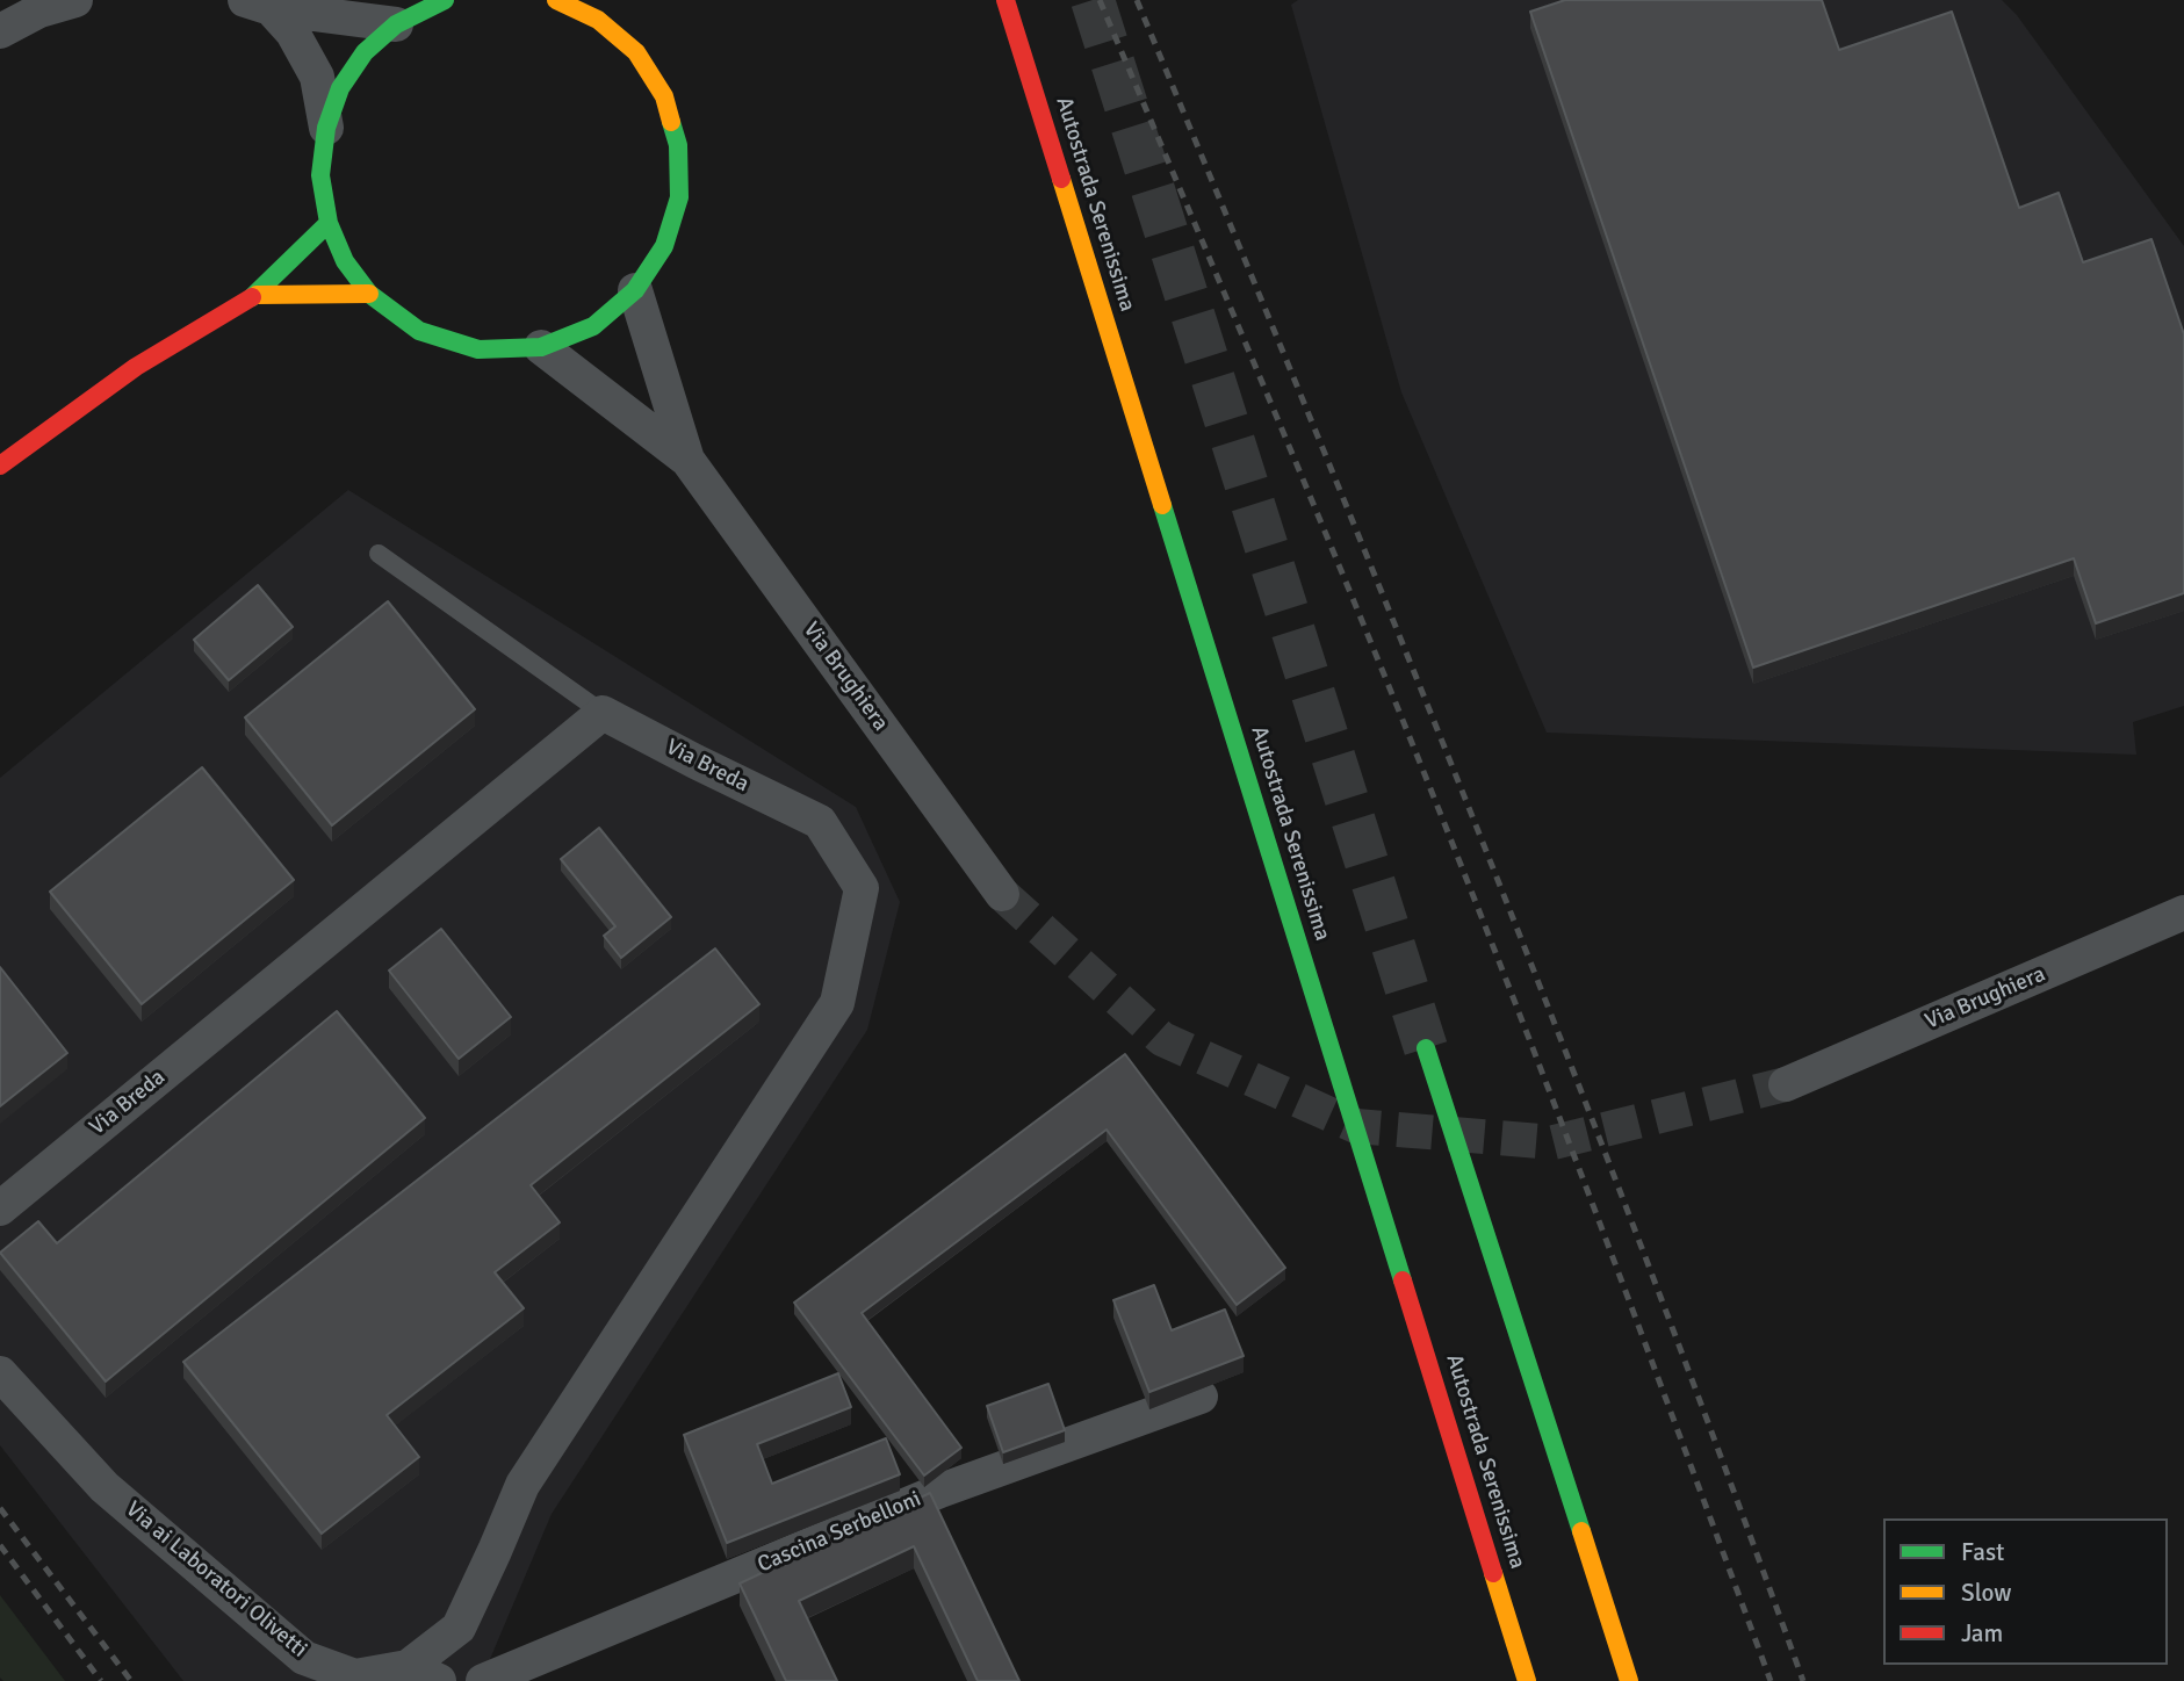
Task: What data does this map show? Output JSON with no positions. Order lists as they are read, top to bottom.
{
  "streets": {
    "main road": ["Autostrada Serenissima"],
    "street": [
      "Via Brughiera",
      "Via Breda",
      "Cascina Serbelloni",
      "Via ai Laboratori Olivetti"
    ]
  },
  "crossings": [
    ["Via Breda", "Via ai Laboratori Olivetti"]
  ],
  "legend": ["Fast", "Slow", "Jam"]
}
